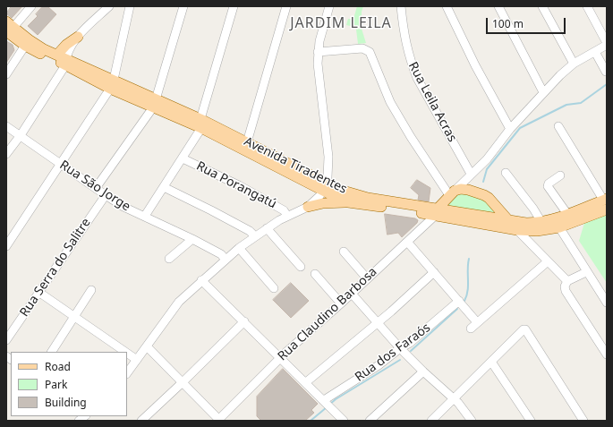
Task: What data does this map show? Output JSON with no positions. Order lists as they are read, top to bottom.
{
  "streets": {
    "main road": ["Avenida Tiradentes"],
    "street": [
      "Rua Leila Acras",
      "Rua Porangatú",
      "Rua São Jorge",
      "Rua Serra do Salitre",
      "Rua Claudino Barbosa",
      "Rua dos Faraós"
    ]
  },
  "crossings": [
    ["Avenida Tiradentes", "Rua Claudino Barbosa"],
    ["Rua São Jorge", "Rua Serra do Salitre"]
  ],
  "districts": ["JARDIM LEILA"],
  "legend": ["Road", "Park", "Building"],
  "scale_bar": "100 m"
}
